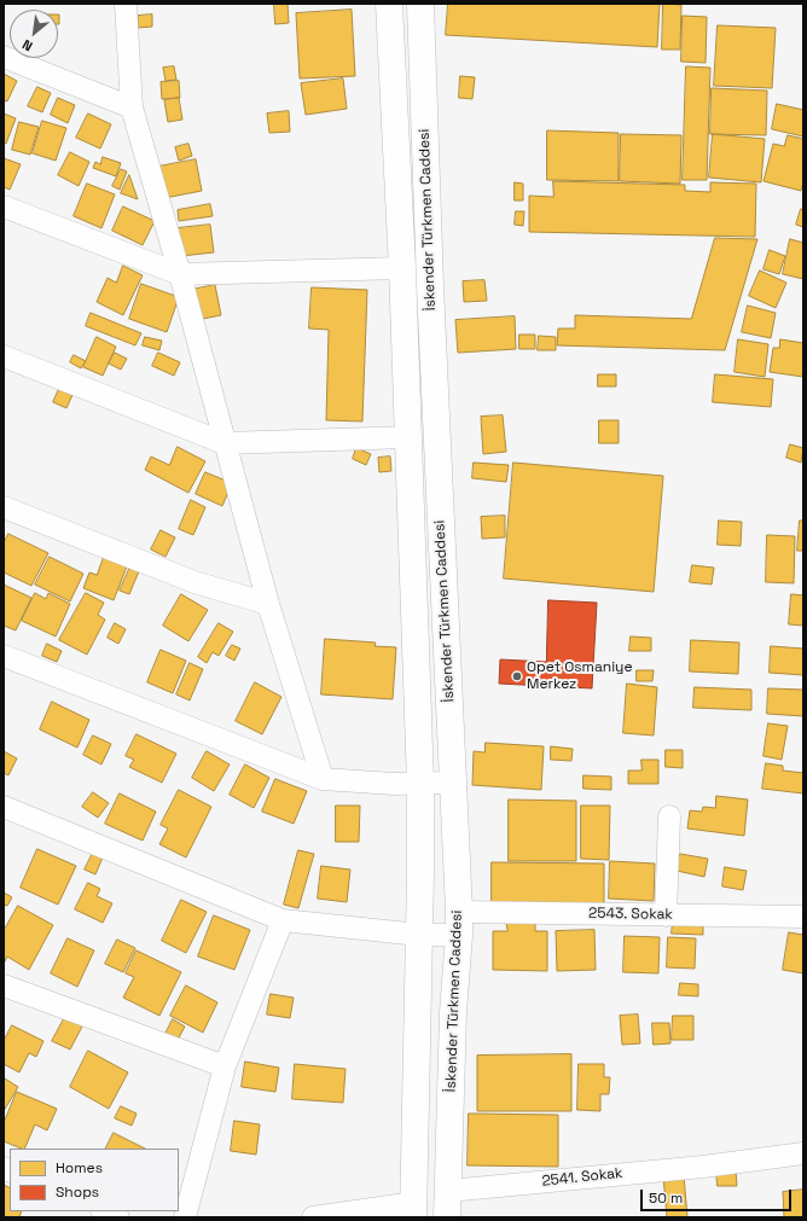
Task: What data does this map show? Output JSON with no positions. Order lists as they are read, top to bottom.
{
  "streets": {
    "main road": ["İskender Türkmen Caddesi"],
    "street": ["2543. Sokak", "2541. Sokak"]
  },
  "crossings": [
    ["İskender Türkmen Caddesi", "2543. Sokak"],
    ["İskender Türkmen Caddesi", "2541. Sokak"]
  ],
  "places": ["Opet Osmaniye Merkez"],
  "legend": ["Homes", "Shops"],
  "scale_bar": "50 m",
  "north": "bottom left"
}
